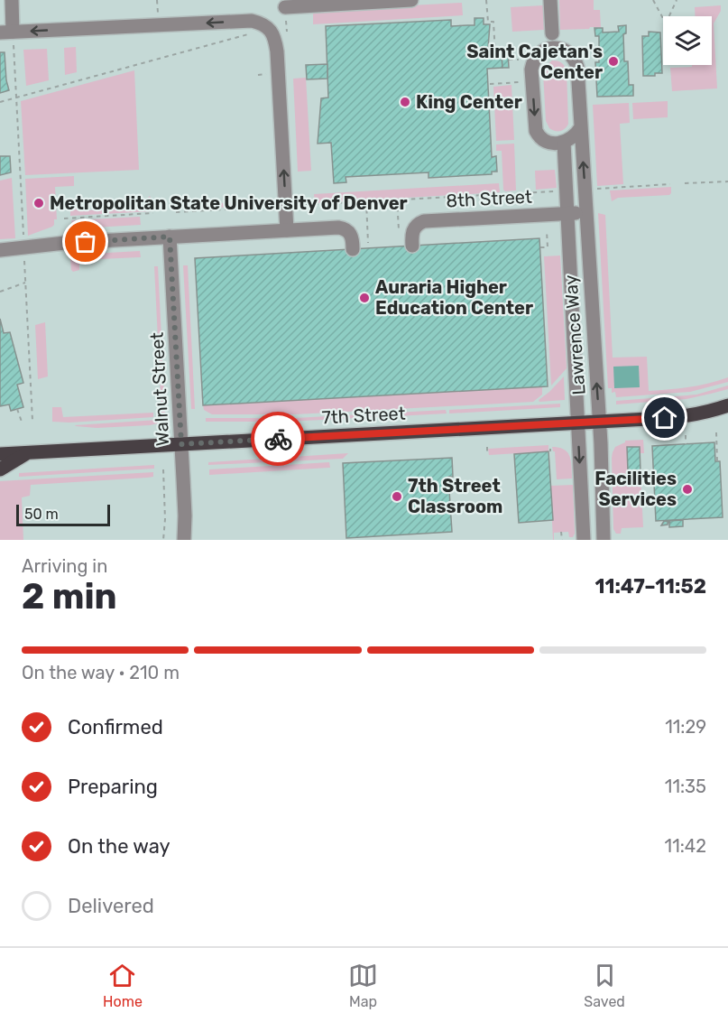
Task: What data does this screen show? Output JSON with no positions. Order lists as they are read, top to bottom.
{
  "streets": {
    "main road": ["7th Street"],
    "street": ["8th Street", "Lawrence Way", "Walnut Street"]
  },
  "crossings": [
    ["8th Street", "Lawrence Way"],
    ["Lawrence Way", "7th Street"],
    ["Walnut Street", "7th Street"]
  ],
  "places": [
    "Saint Cajetan's Center",
    "King Center",
    "Metropolitan State University of Denver",
    "Auraria Higher Education Center",
    "Facilities Services",
    "7th Street Classroom"
  ],
  "scale_bar": "50 m",
  "page": {
    "scale": "50 m",
    "heading": ["2 min", "Arriving in", "11:47–11:52"],
    "bar": "On the way · 210 m",
    "list": [
      ["Confirmed", "11:29"],
      ["Preparing", "11:35"],
      ["On the way", "11:42"],
      "Delivered"
    ],
    "tabs": ["Home", "Map", "Saved"]
  }
}
